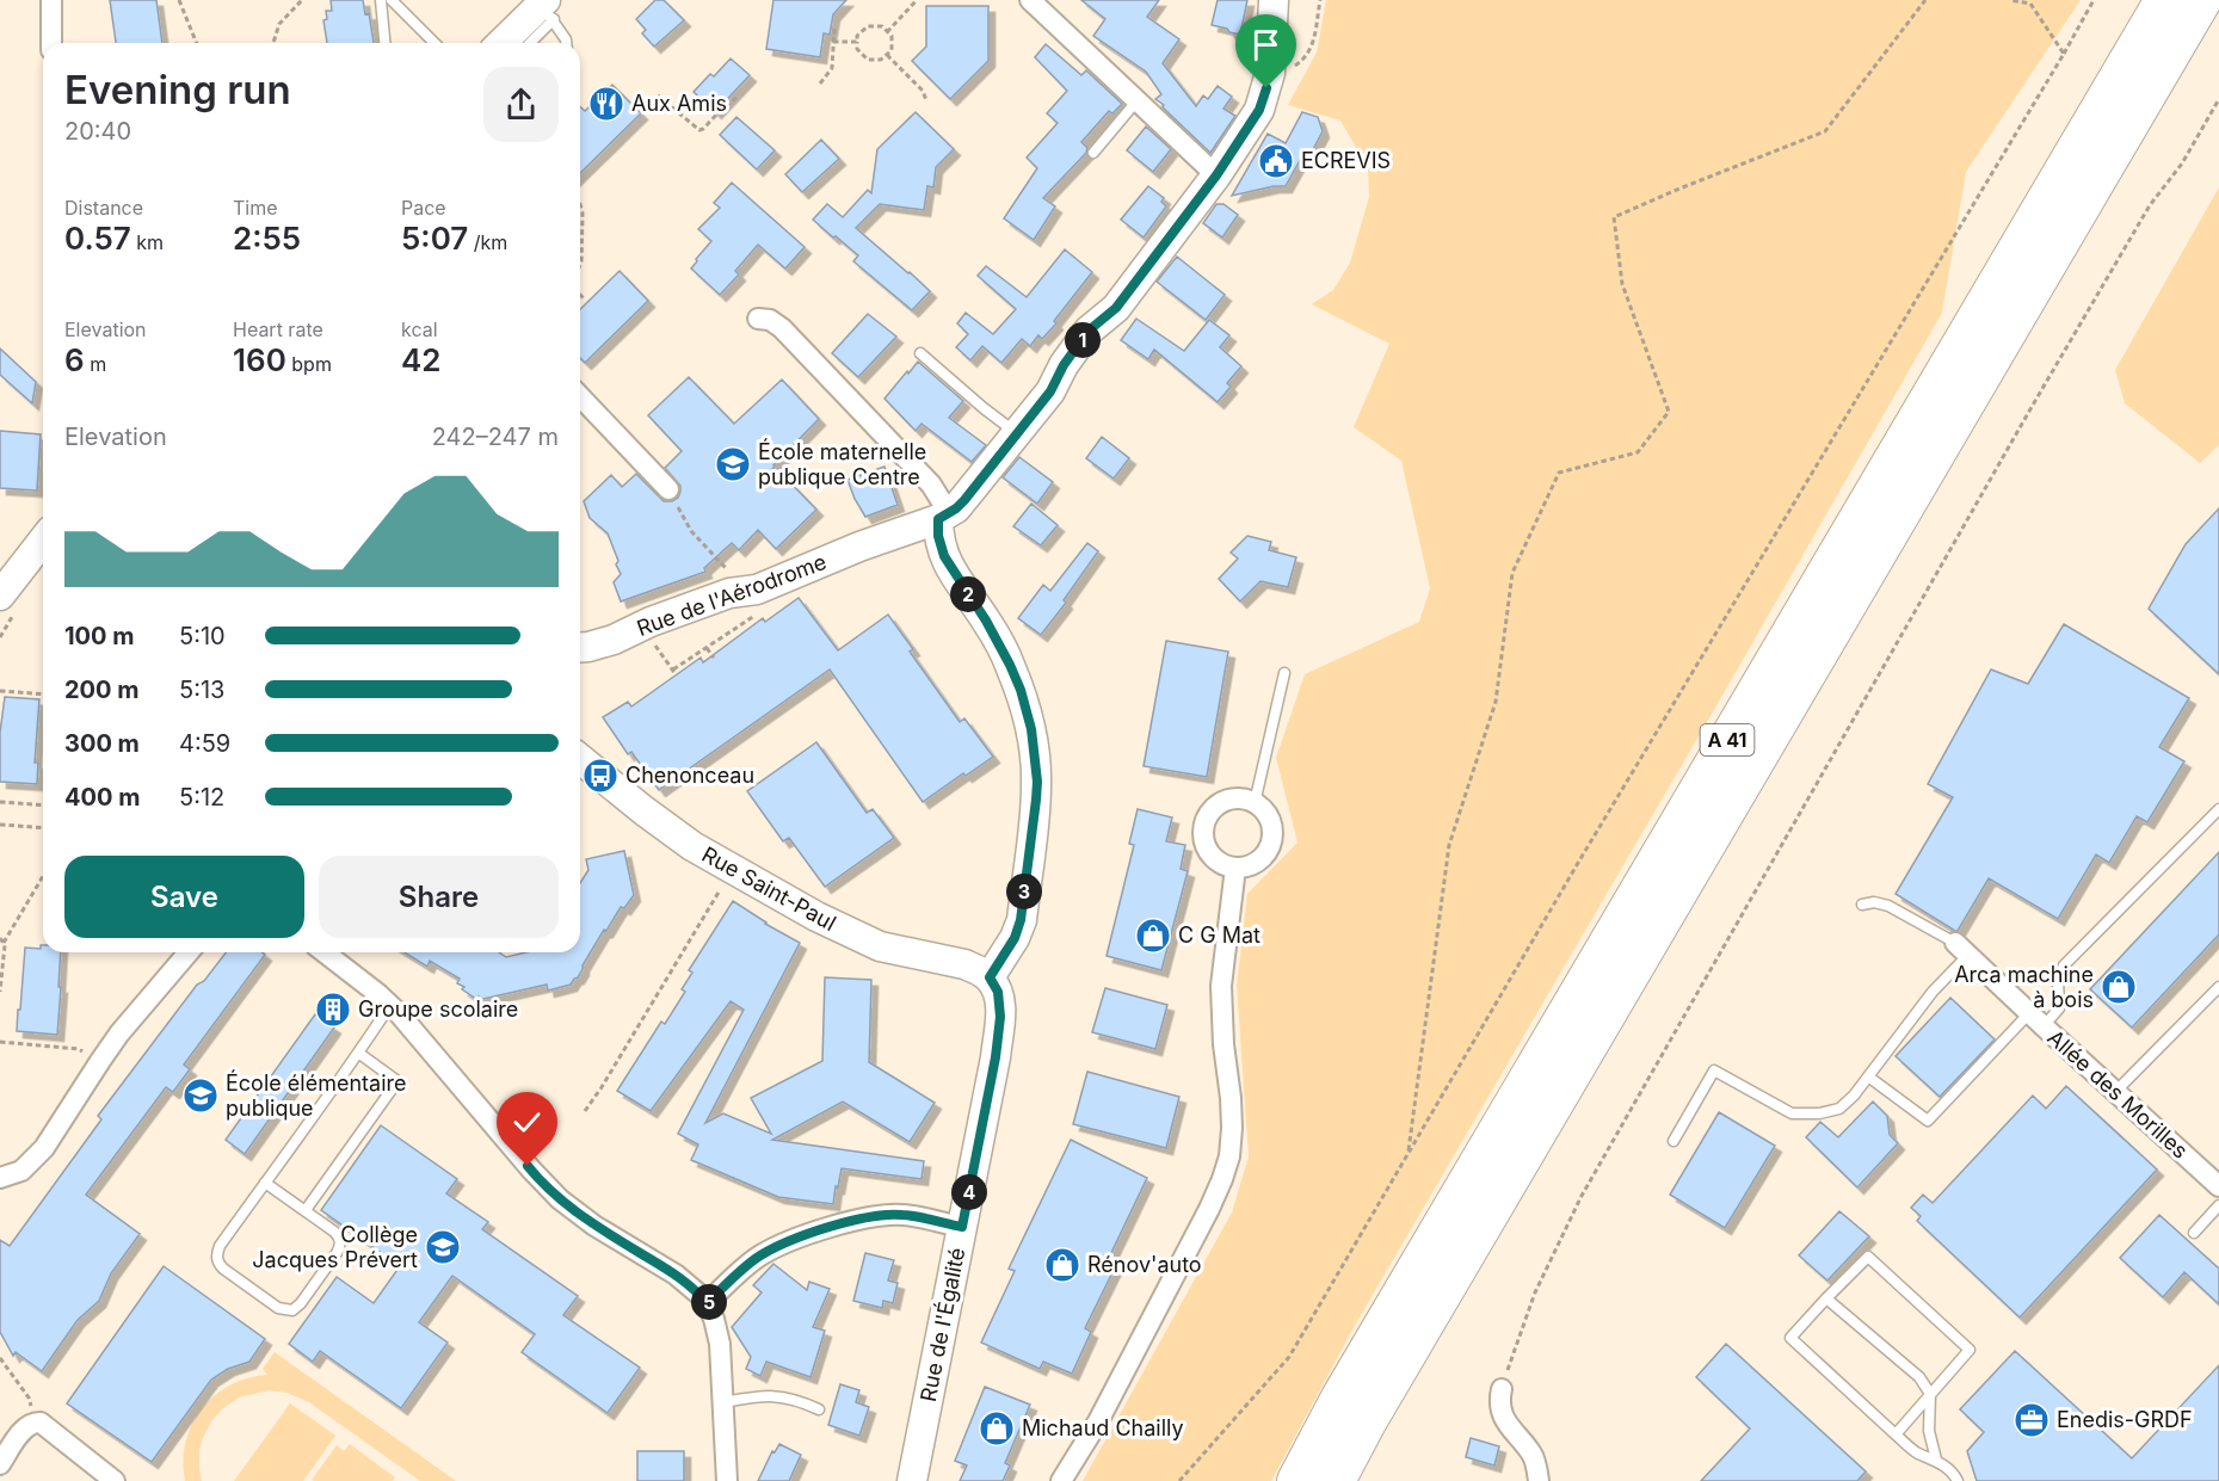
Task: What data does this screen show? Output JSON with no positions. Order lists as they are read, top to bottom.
{
  "streets": {
    "highway": ["A 41"],
    "street": [
      "Rue de l'Aérodrome",
      "Rue Saint-Paul",
      "Allée des Morilles",
      "Rue de l'Égalité"
    ]
  },
  "crossings": [
    ["Rue Saint-Paul", "Rue de l'Égalité"]
  ],
  "places": {
    "restaurant": ["Aux Amis"],
    "public building": ["ECREVIS"],
    "school or university": ["École maternelle publique Centre", "École élémentaire publique", "Collège Jacques Prévert"],
    "bus stop": ["Chenonceau"],
    "shop": [
      "C G Mat",
      "Arca machine à bois",
      "Rénov'auto",
      "Michaud Chailly"
    ],
    "building": ["Groupe scolaire"],
    "office": ["Enedis-GRDF"]
  },
  "page": {
    "heading": ["Evening run", "20:40"],
    "stats": [
      ["Distance", "0.57 km"],
      ["Time", "2:55"],
      ["Pace", "5:07 /km"],
      ["Elevation", "6 m"],
      ["Heart rate", "160 bpm"],
      ["kcal", "42"]
    ],
    "pins": [
      "1",
      "2",
      "3",
      "4",
      "5"
    ],
    "chart": ["Elevation", "242–247 m"],
    "list": [
      {
        "name": "100 m",
        "note": "5:10"
      },
      {
        "name": "200 m",
        "note": "5:13"
      },
      {
        "name": "300 m",
        "note": "4:59"
      },
      {
        "name": "400 m",
        "note": "5:12"
      }
    ],
    "buttons": ["Save", "Share"]
  }
}
